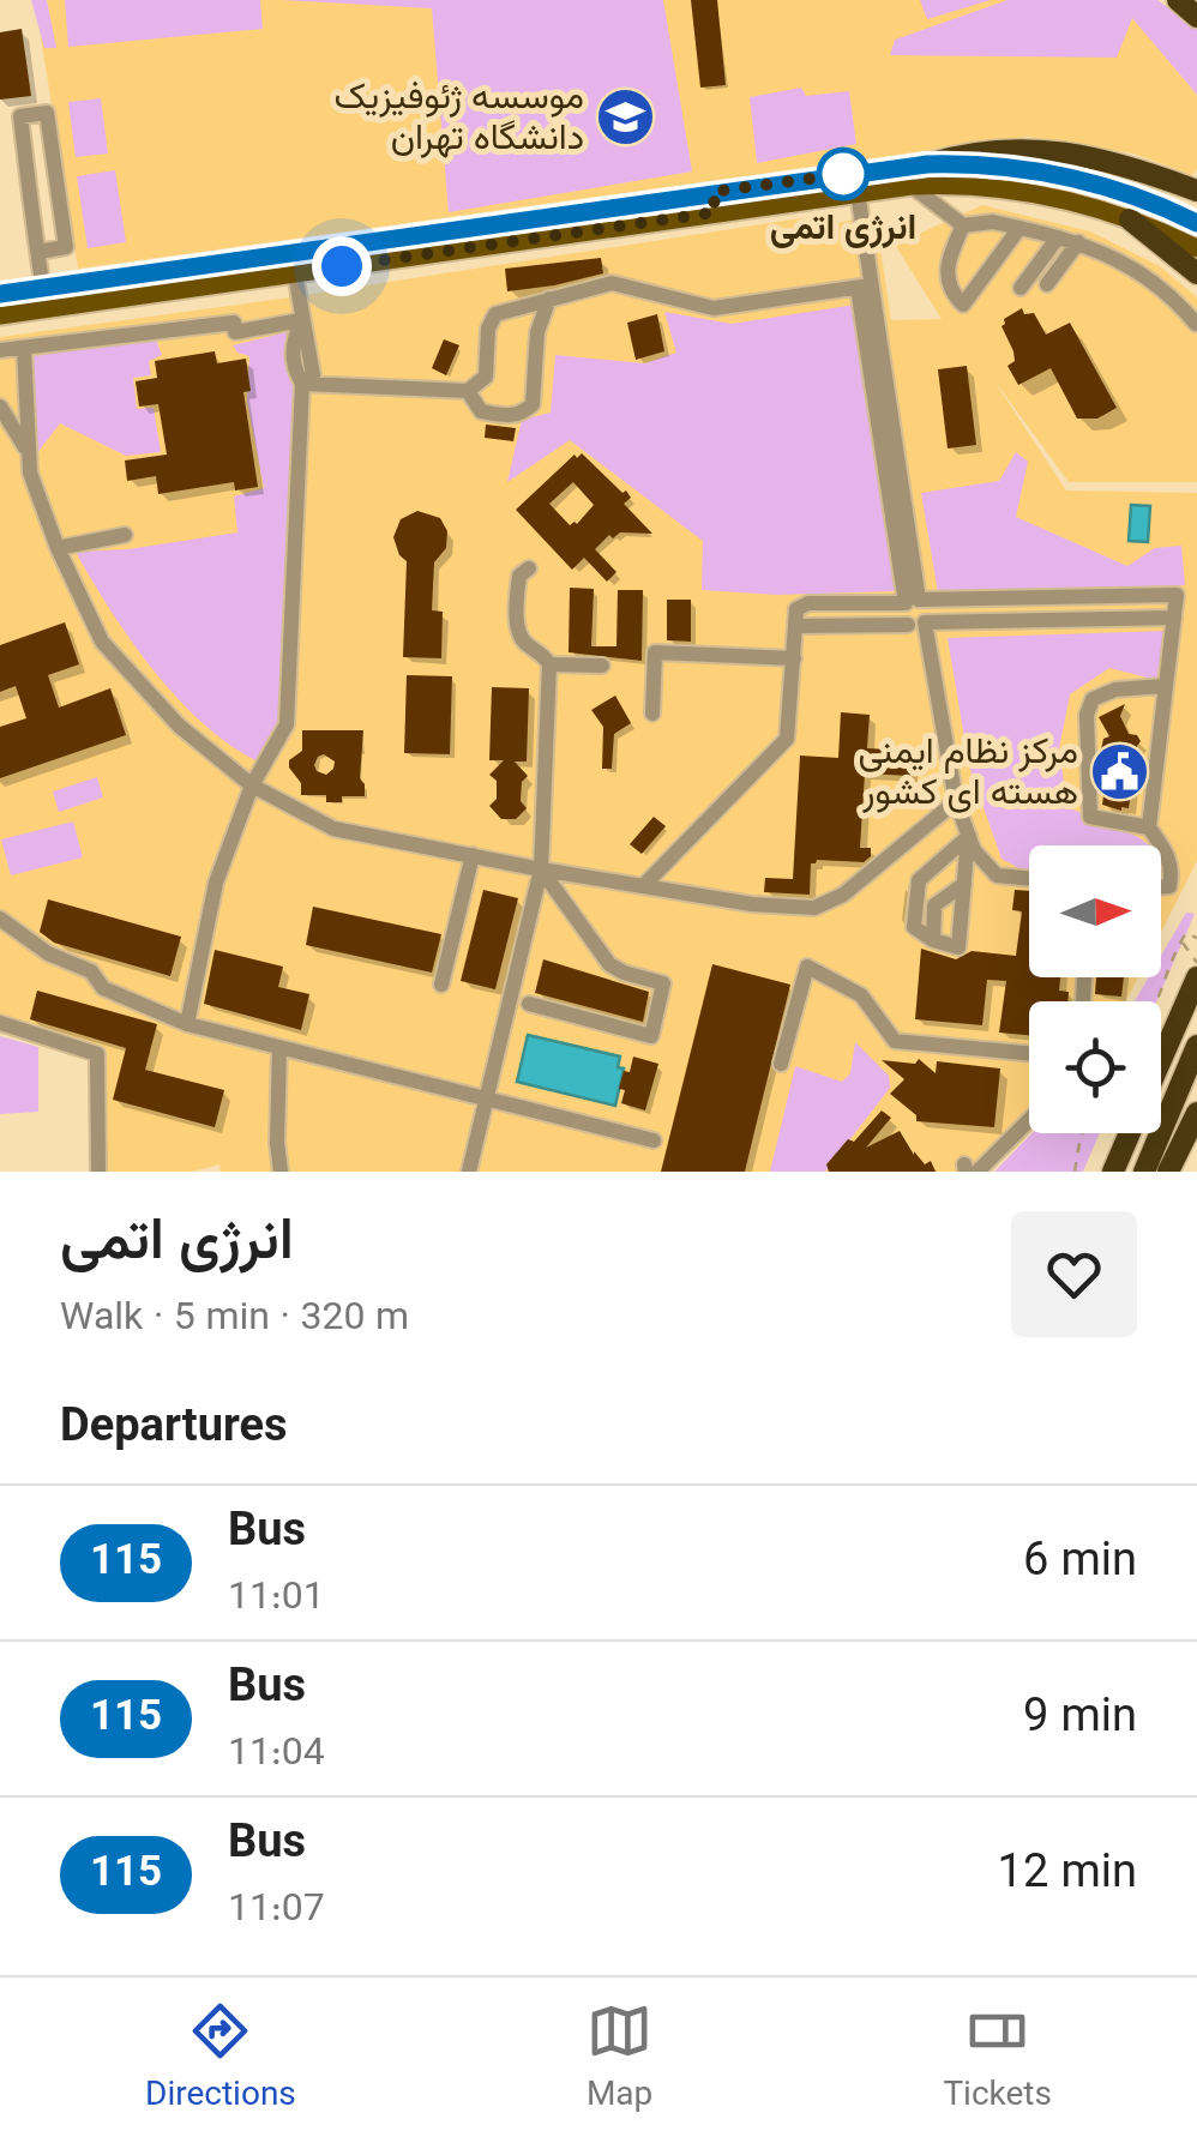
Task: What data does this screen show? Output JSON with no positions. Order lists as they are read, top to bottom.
{
  "places": {
    "school or university": ["موسسه ژئوفیزیک دانشگاه تهران"],
    "other": ["انرژی اتمی"],
    "public building": ["مرکز نظام ایمنی هسته ای کشور"]
  },
  "lines": ["bus line 115"],
  "north": "right",
  "page": {
    "heading": [
      ["انرژی اتمی", "Walk · 5 min · 320 m"],
      "Departures"
    ],
    "list": [
      {
        "mark": "115",
        "name": "Bus",
        "note": "11:01",
        "value": "6 min"
      },
      {
        "mark": "115",
        "name": "Bus",
        "note": "11:04",
        "value": "9 min"
      },
      {
        "mark": "115",
        "name": "Bus",
        "note": "11:07",
        "value": "12 min"
      }
    ],
    "tabs": ["Directions", "Map", "Tickets"]
  }
}
